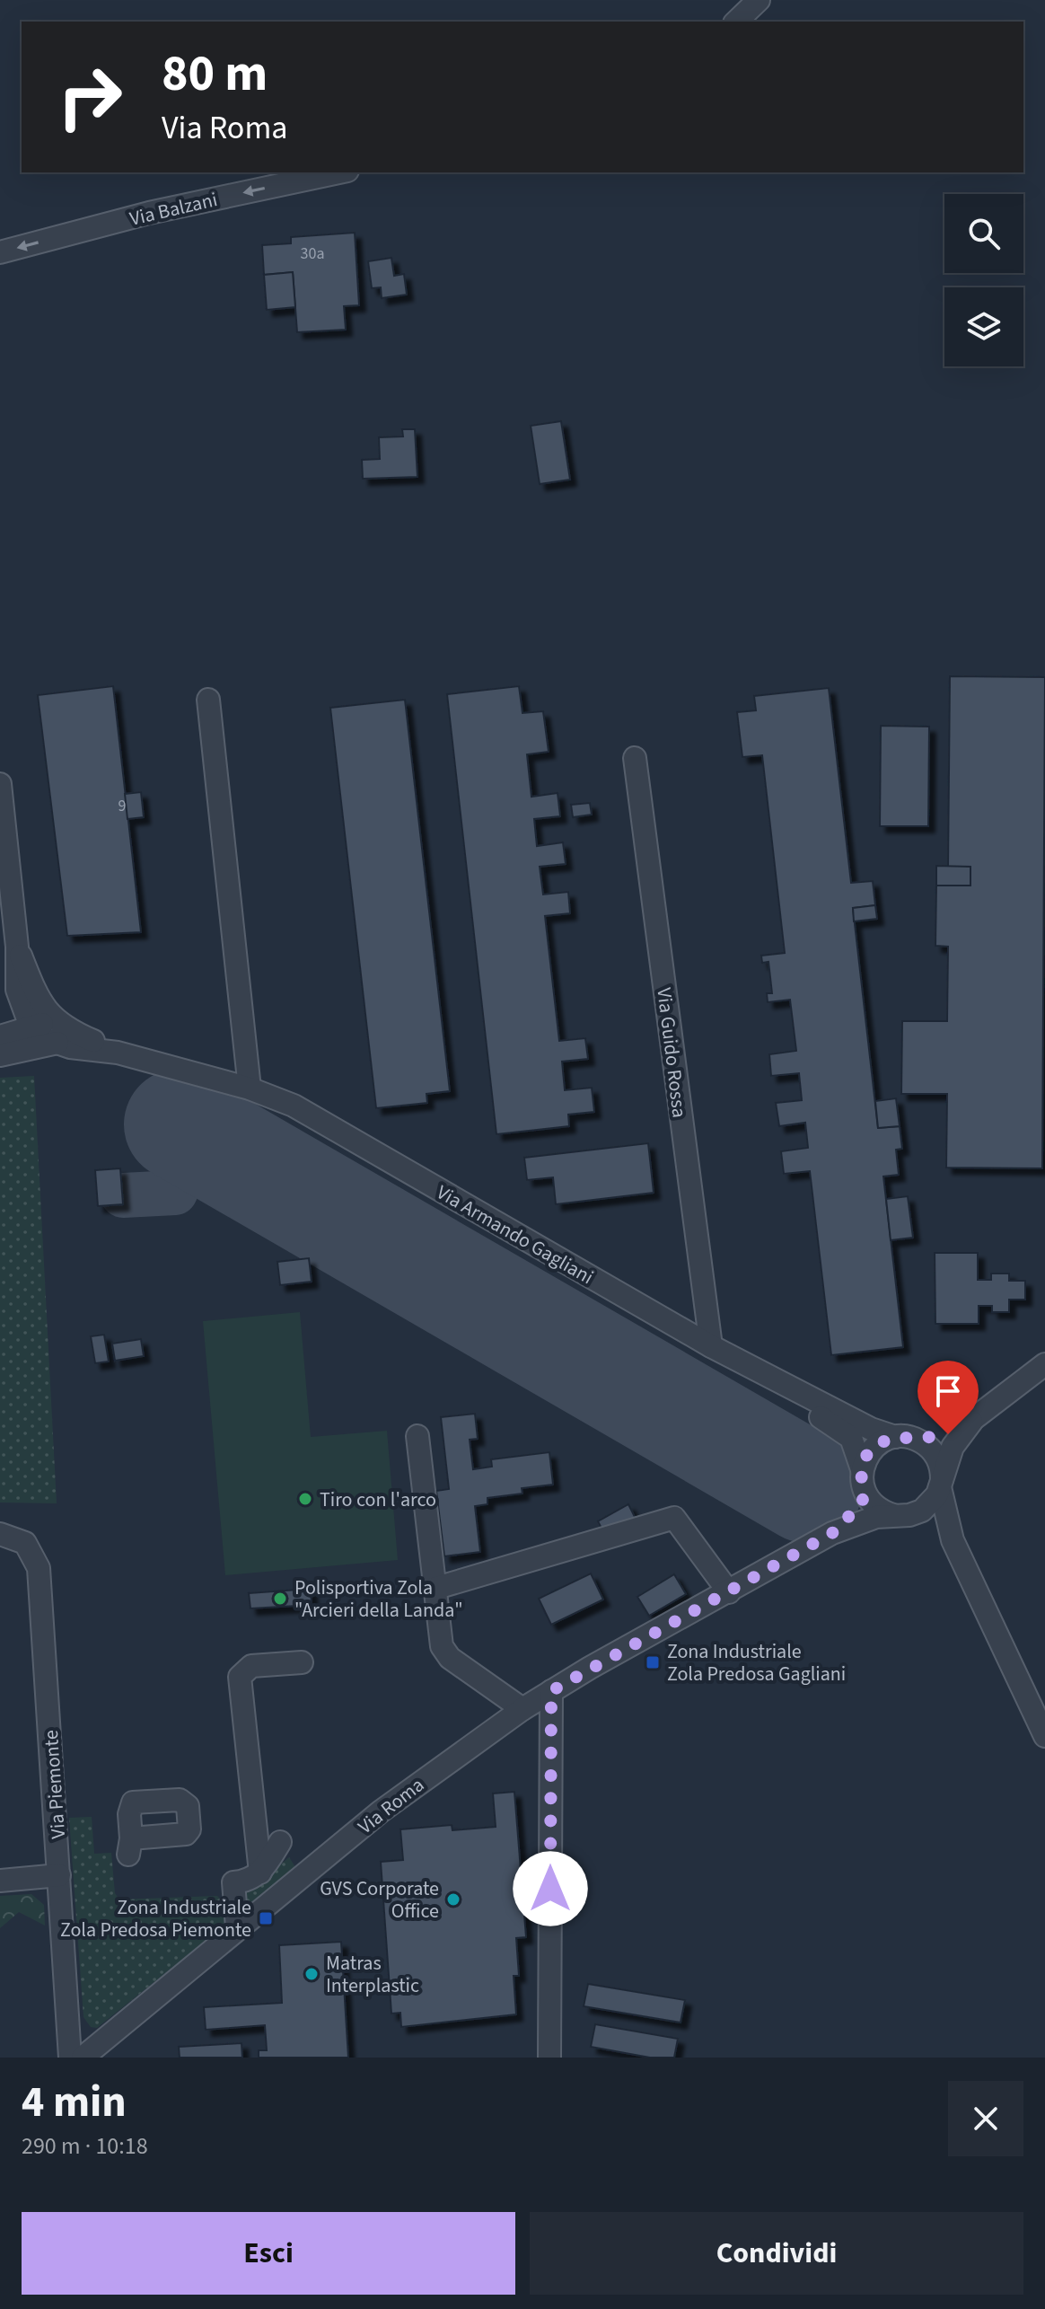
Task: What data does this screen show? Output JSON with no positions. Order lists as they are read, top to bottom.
{
  "streets": {
    "street": [
      "Via Balzani",
      "Via Guido Rossa",
      "Via Armando Gagliani",
      "Via Piemonte",
      "Via Roma"
    ]
  },
  "crossings": [
    ["Via Guido Rossa", "Via Armando Gagliani"],
    ["Via Armando Gagliani", "Via Roma"]
  ],
  "one_way": ["Via Balzani"],
  "places": {
    "other": [
      "Tiro con l'arco",
      "Polisportiva Zola \"Arcieri della Landa\"",
      "GVS Corporate Office",
      "Matras Interplastic"
    ],
    "transit": ["Zona Industriale Zola Predosa Gagliani", "Zona Industriale Zola Predosa Piemonte"]
  },
  "house_numbers": ["30a", "9"],
  "page": {
    "turn": ["80 m", "Via Roma"],
    "heading": ["4 min", "290 m · 10:18"],
    "buttons": ["Esci", "Condividi"]
  }
}
